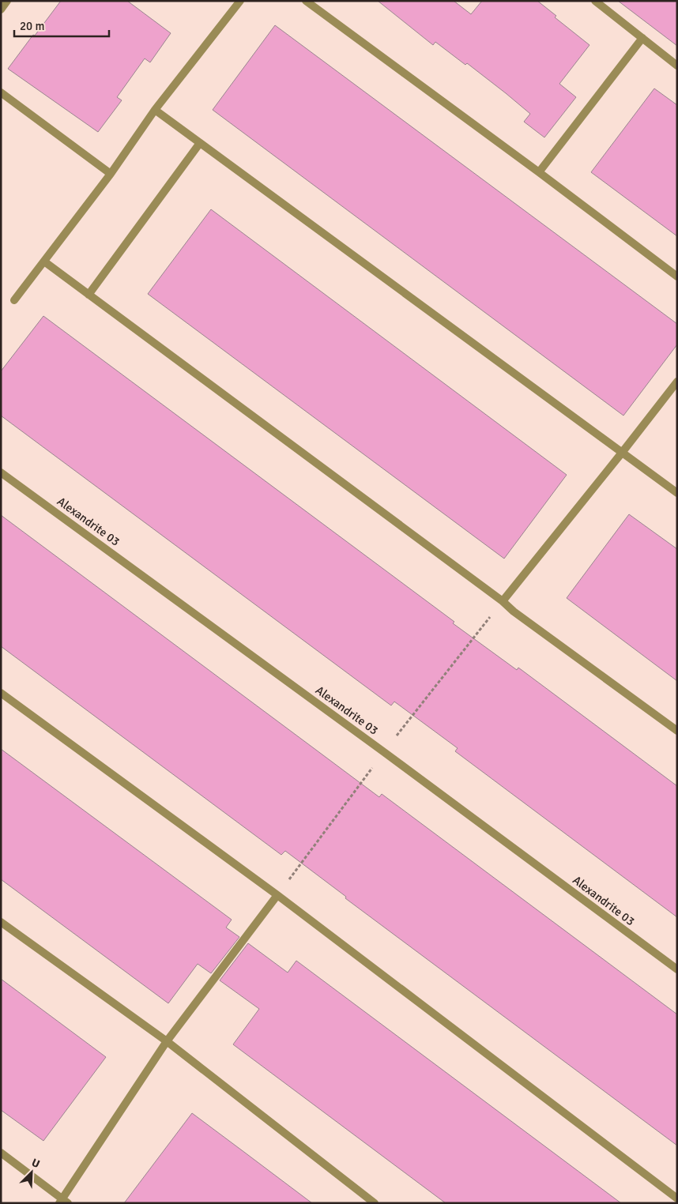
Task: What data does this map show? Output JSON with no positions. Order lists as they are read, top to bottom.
{
  "streets": {
    "street": ["Alexandrite 03"]
  },
  "scale_bar": "20 m",
  "north": "top right"
}
